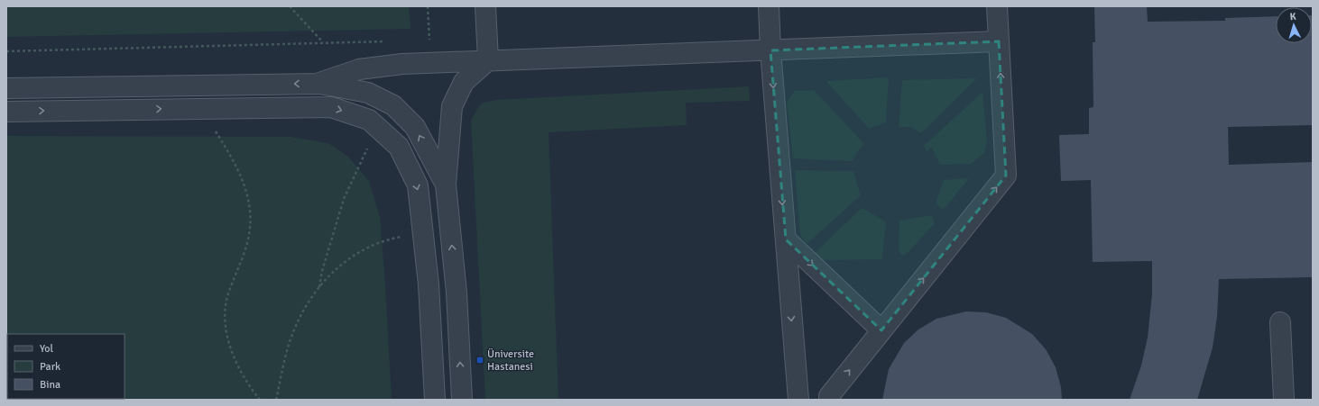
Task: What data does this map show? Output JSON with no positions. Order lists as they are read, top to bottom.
{
  "places": {
    "transit": ["Üniversite Hastanesi"]
  },
  "legend": ["Yol", "Park", "Bina"],
  "north": "top"
}
